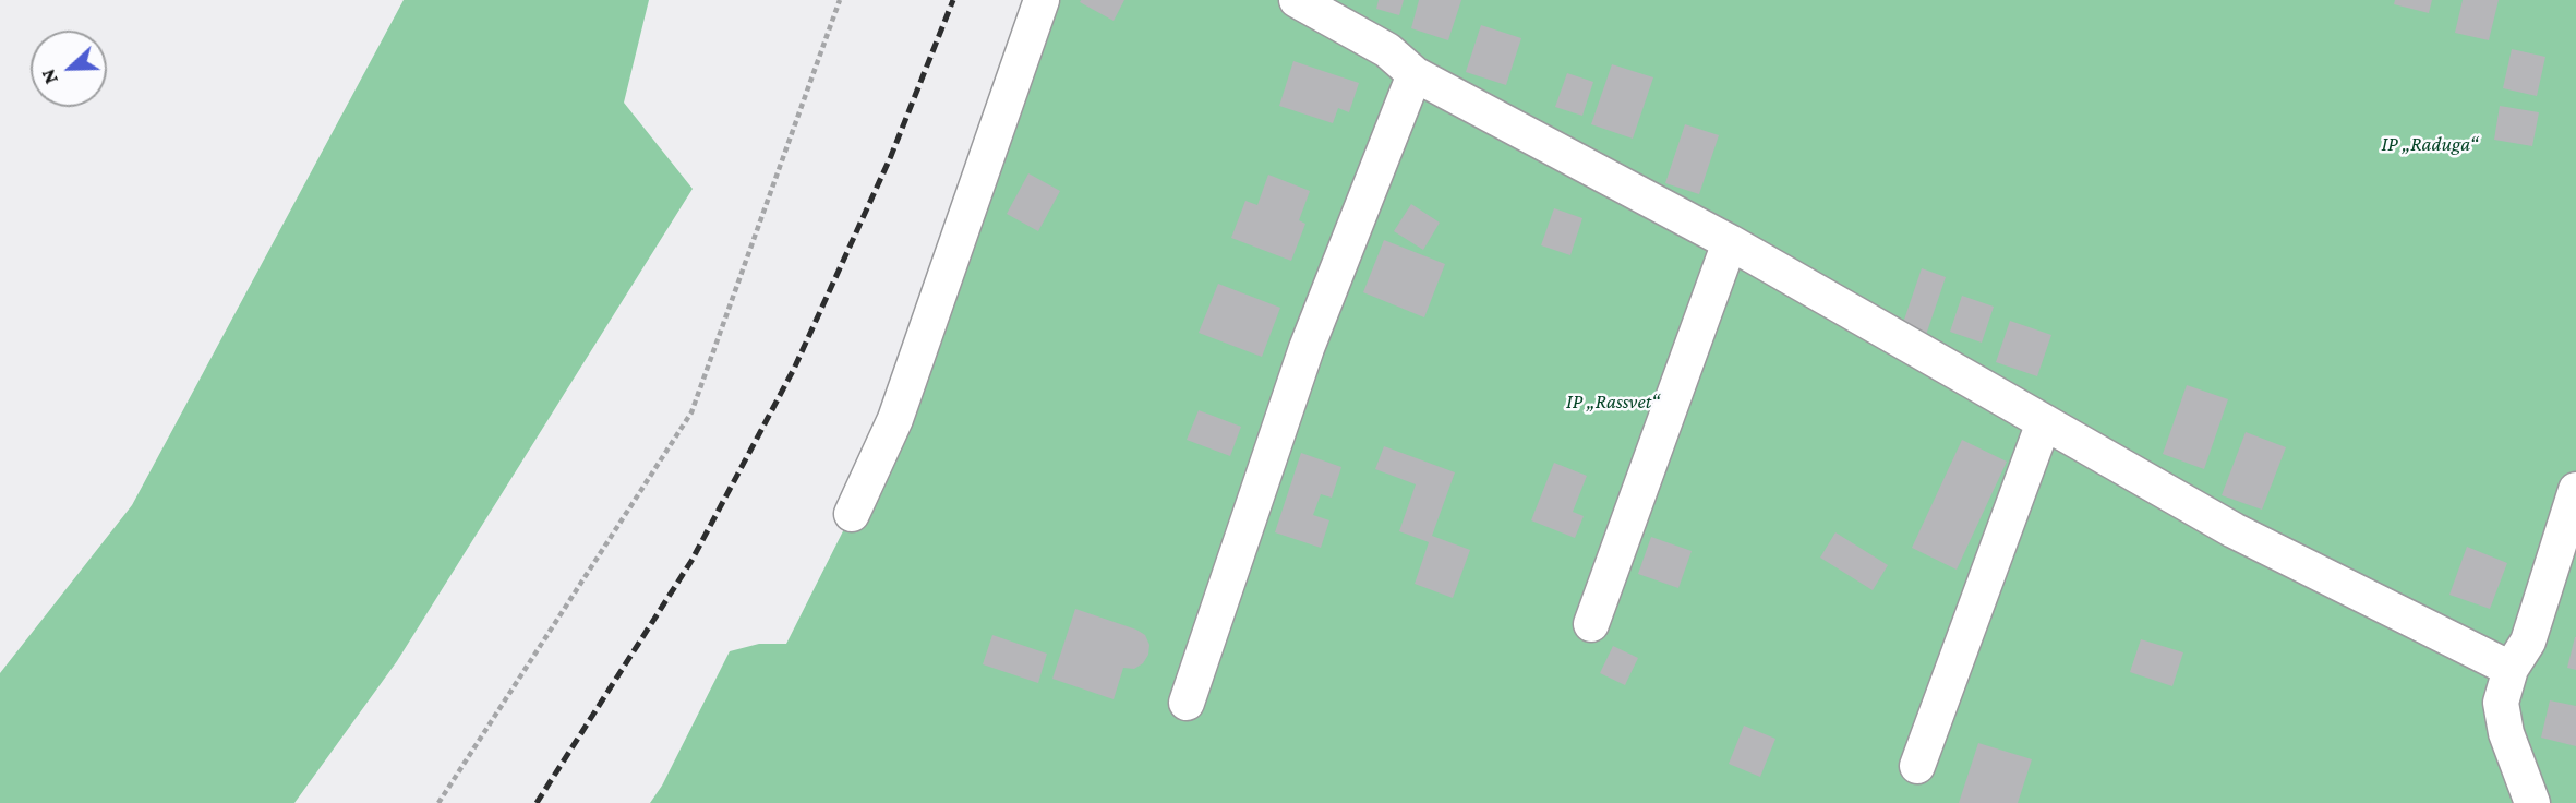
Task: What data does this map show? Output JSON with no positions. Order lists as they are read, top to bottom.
{
  "parks": ["IP „Raduga“", "IP „Rassvet“"],
  "north": "left"
}
